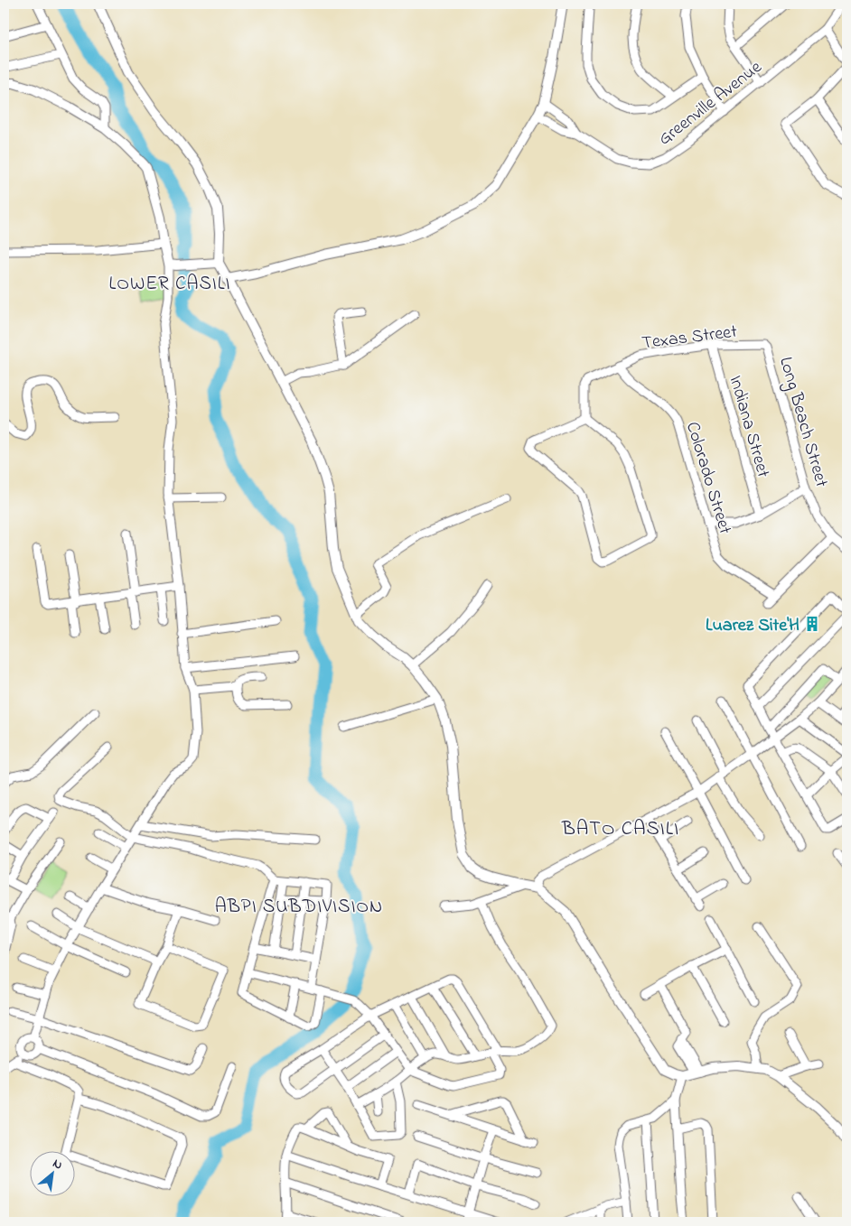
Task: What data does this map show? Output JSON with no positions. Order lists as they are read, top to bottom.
{
  "streets": {
    "street": [
      "Greenville Avenue",
      "Texas Street",
      "Long Beach Street",
      "Indiana Street",
      "Colorado Street"
    ]
  },
  "crossings": [
    ["Texas Street", "Long Beach Street"],
    ["Texas Street", "Indiana Street"],
    ["Texas Street", "Colorado Street"]
  ],
  "districts": ["LOWER CASILI", "BATO CASILI", "ABPI SUBDIVISION"],
  "places": {
    "building": ["Luarez Site'H"]
  },
  "north": "top right"
}
